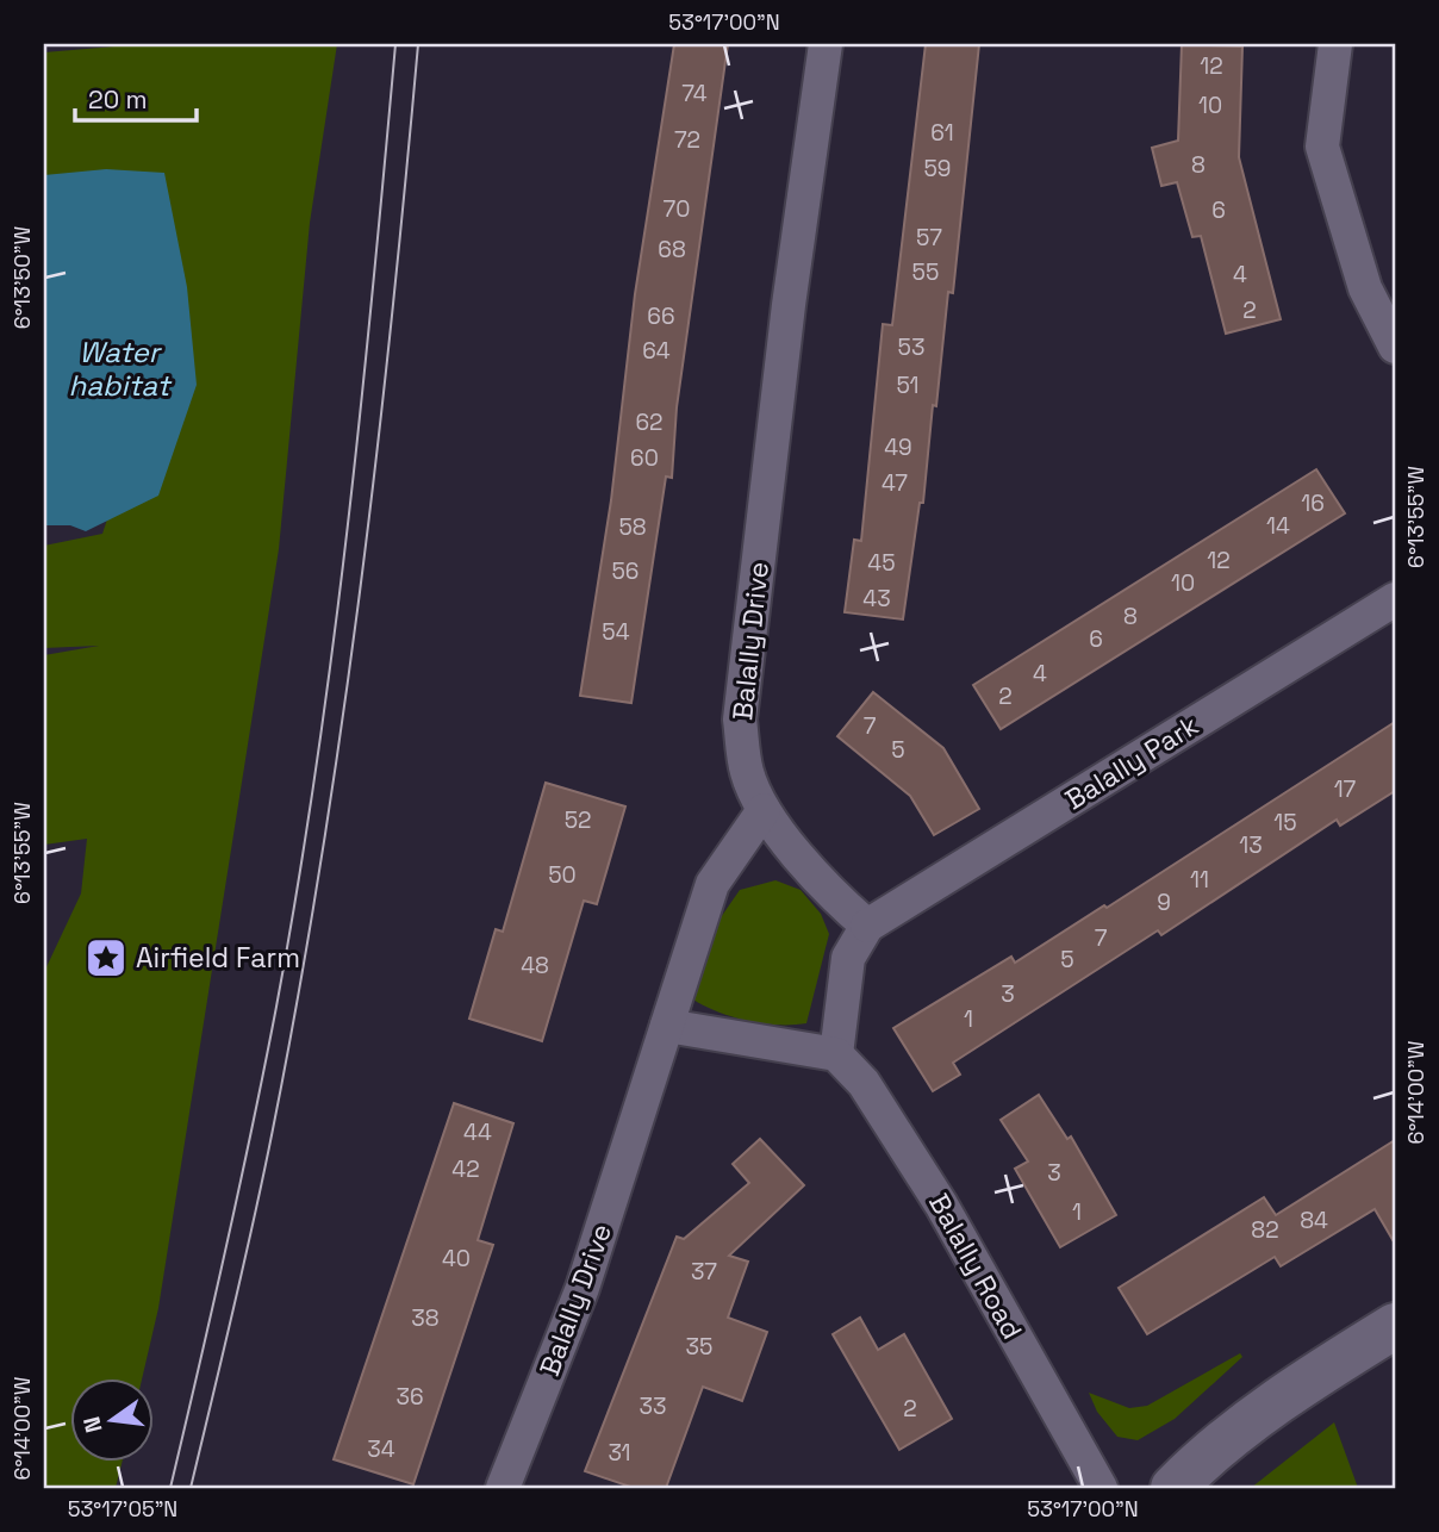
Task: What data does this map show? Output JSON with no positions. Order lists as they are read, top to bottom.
{
  "streets": {
    "street": ["Balally Drive", "Balally Park", "Balally Road"]
  },
  "water": ["Water habitat"],
  "places": {
    "place": ["Airfield Farm"]
  },
  "house_numbers": [
    "12",
    "74",
    "10",
    "61",
    "72",
    "8",
    "59",
    "70",
    "6",
    "57",
    "68",
    "55",
    "4",
    "2",
    "66",
    "53",
    "64",
    "51",
    "62",
    "49",
    "60",
    "47",
    "16",
    "14",
    "58",
    "12",
    "45",
    "56",
    "10",
    "43",
    "8",
    "54",
    "6",
    "4",
    "2",
    "7",
    "5",
    "17",
    "52",
    "15",
    "13",
    "50",
    "11",
    "9",
    "7",
    "5",
    "48",
    "3",
    "1",
    "44",
    "42",
    "3",
    "1",
    "84",
    "82",
    "40",
    "37",
    "38",
    "35",
    "36",
    "33",
    "2",
    "34",
    "31"
  ],
  "scale_bar": "20 m",
  "north": "left",
  "coordinates": [
    "53°17'00\"N",
    "6°13'50\"W",
    "6°13'55\"W",
    "6°14'00\"W",
    "53°17'05\"N"
  ]
}
